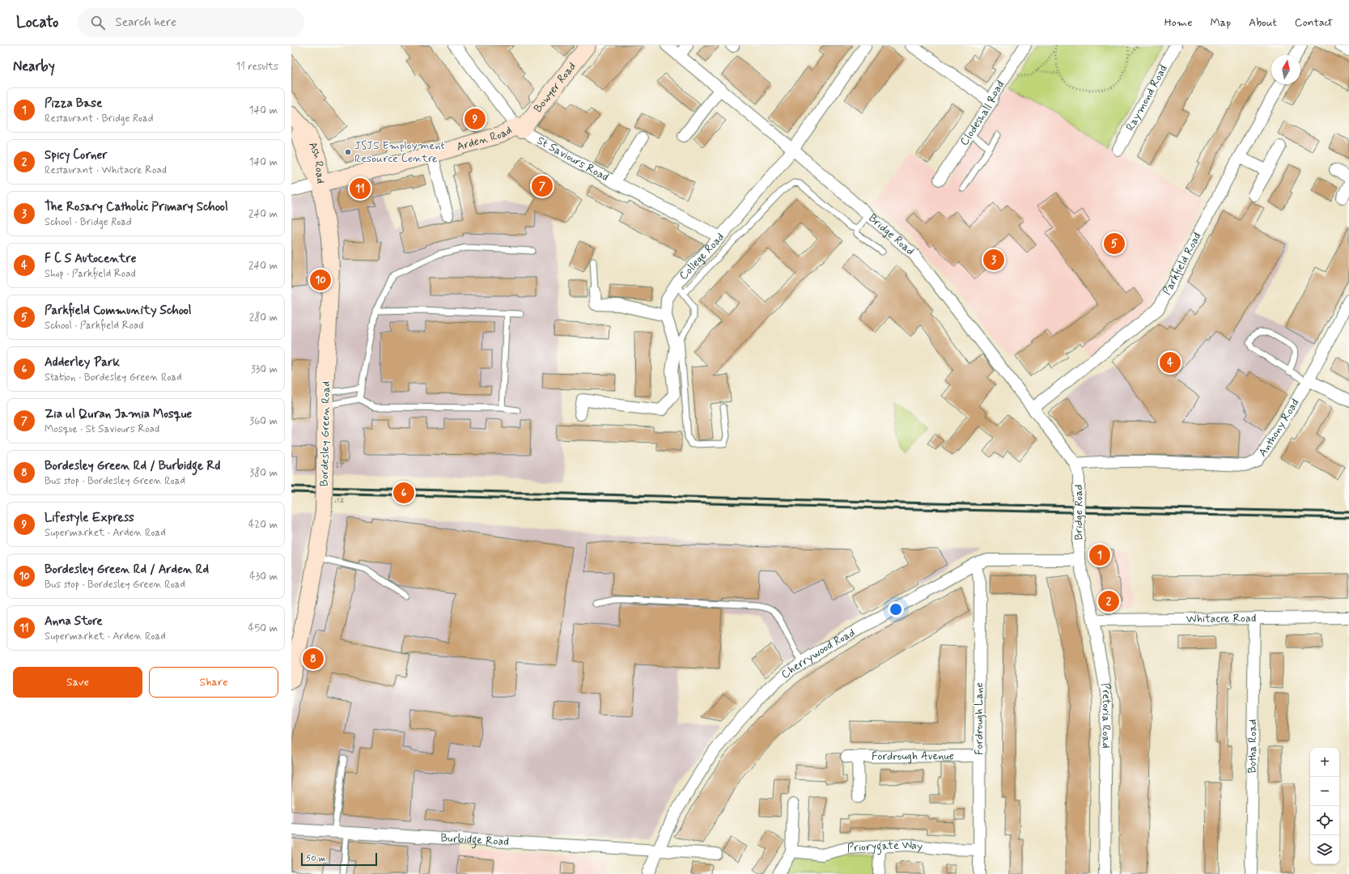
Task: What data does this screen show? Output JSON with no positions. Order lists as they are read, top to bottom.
{
  "streets": {
    "main road": [
      "Bowyer Road",
      "Arden Road",
      "Ash Road",
      "Bordesley Green Road"
    ],
    "street": [
      "Raymond Road",
      "Clodeshall Road",
      "St Saviours Road",
      "Bridge Road",
      "College Road",
      "Parkfield Road",
      "Anthony Road",
      "Whitacre Road",
      "Cherrywood Road",
      "Pretoria Road",
      "Fordrough Lane",
      "Botha Road",
      "Fordrough Avenue",
      "Burbidge Road",
      "Priorygate Way"
    ]
  },
  "crossings": [
    ["Bowyer Road", "Arden Road"],
    ["Bowyer Road", "St Saviours Road"],
    ["Arden Road", "Ash Road"],
    ["Arden Road", "St Saviours Road"],
    ["Arden Road", "Bordesley Green Road"],
    ["Ash Road", "Bordesley Green Road"],
    ["St Saviours Road", "College Road"],
    ["Bridge Road", "College Road"],
    ["Bridge Road", "Parkfield Road"],
    ["Bridge Road", "Anthony Road"],
    ["Bridge Road", "Cherrywood Road"],
    ["Bridge Road", "Pretoria Road"],
    ["Whitacre Road", "Pretoria Road"],
    ["Whitacre Road", "Botha Road"],
    ["Cherrywood Road", "Pretoria Road"],
    ["Cherrywood Road", "Fordrough Lane"],
    ["Cherrywood Road", "Burbidge Road"],
    ["Fordrough Lane", "Fordrough Avenue"],
    ["Fordrough Lane", "Priorygate Way"]
  ],
  "places": ["JSJS Employment Resource Centre"],
  "scale_bar": "50 m",
  "north": "top",
  "page": {
    "header": "Locato",
    "search": "Search here",
    "nav": [
      "Home",
      "Map",
      "About",
      "Contact"
    ],
    "heading": ["Nearby", "11 results"],
    "list": [
      {
        "mark": "1",
        "name": "Pizza Base",
        "note": "Restaurant · Bridge Road",
        "value": "140 m"
      },
      {
        "mark": "2",
        "name": "Spicy Corner",
        "note": "Restaurant · Whitacre Road",
        "value": "140 m"
      },
      {
        "mark": "3",
        "name": "The Rosary Catholic Primary School",
        "note": "School · Bridge Road",
        "value": "240 m"
      },
      {
        "mark": "4",
        "name": "F C S Autocentre",
        "note": "Shop · Parkfield Road",
        "value": "240 m"
      },
      {
        "mark": "5",
        "name": "Parkfield Community School",
        "note": "School · Parkfield Road",
        "value": "280 m"
      },
      {
        "mark": "6",
        "name": "Adderley Park",
        "note": "Station · Bordesley Green Road",
        "value": "330 m"
      },
      {
        "mark": "7",
        "name": "Zia ul Quran Jamia Mosque",
        "note": "Mosque · St Saviours Road",
        "value": "360 m"
      },
      {
        "mark": "8",
        "name": "Bordesley Green Rd / Burbidge Rd",
        "note": "Bus stop · Bordesley Green Road",
        "value": "380 m"
      },
      {
        "mark": "9",
        "name": "Lifestyle Express",
        "note": "Supermarket · Arden Road",
        "value": "420 m"
      },
      {
        "mark": "10",
        "name": "Bordesley Green Rd / Arden Rd",
        "note": "Bus stop · Bordesley Green Road",
        "value": "430 m"
      },
      {
        "mark": "11",
        "name": "Anna Store",
        "note": "Supermarket · Arden Road",
        "value": "450 m"
      }
    ],
    "pins": [
      "9",
      "7",
      "11",
      "5",
      "3",
      "10",
      "4",
      "6",
      "1",
      "2",
      "8"
    ],
    "buttons": ["Save", "Share"],
    "map_buttons": ["+", "−"],
    "scale": "50 m"
  }
}
